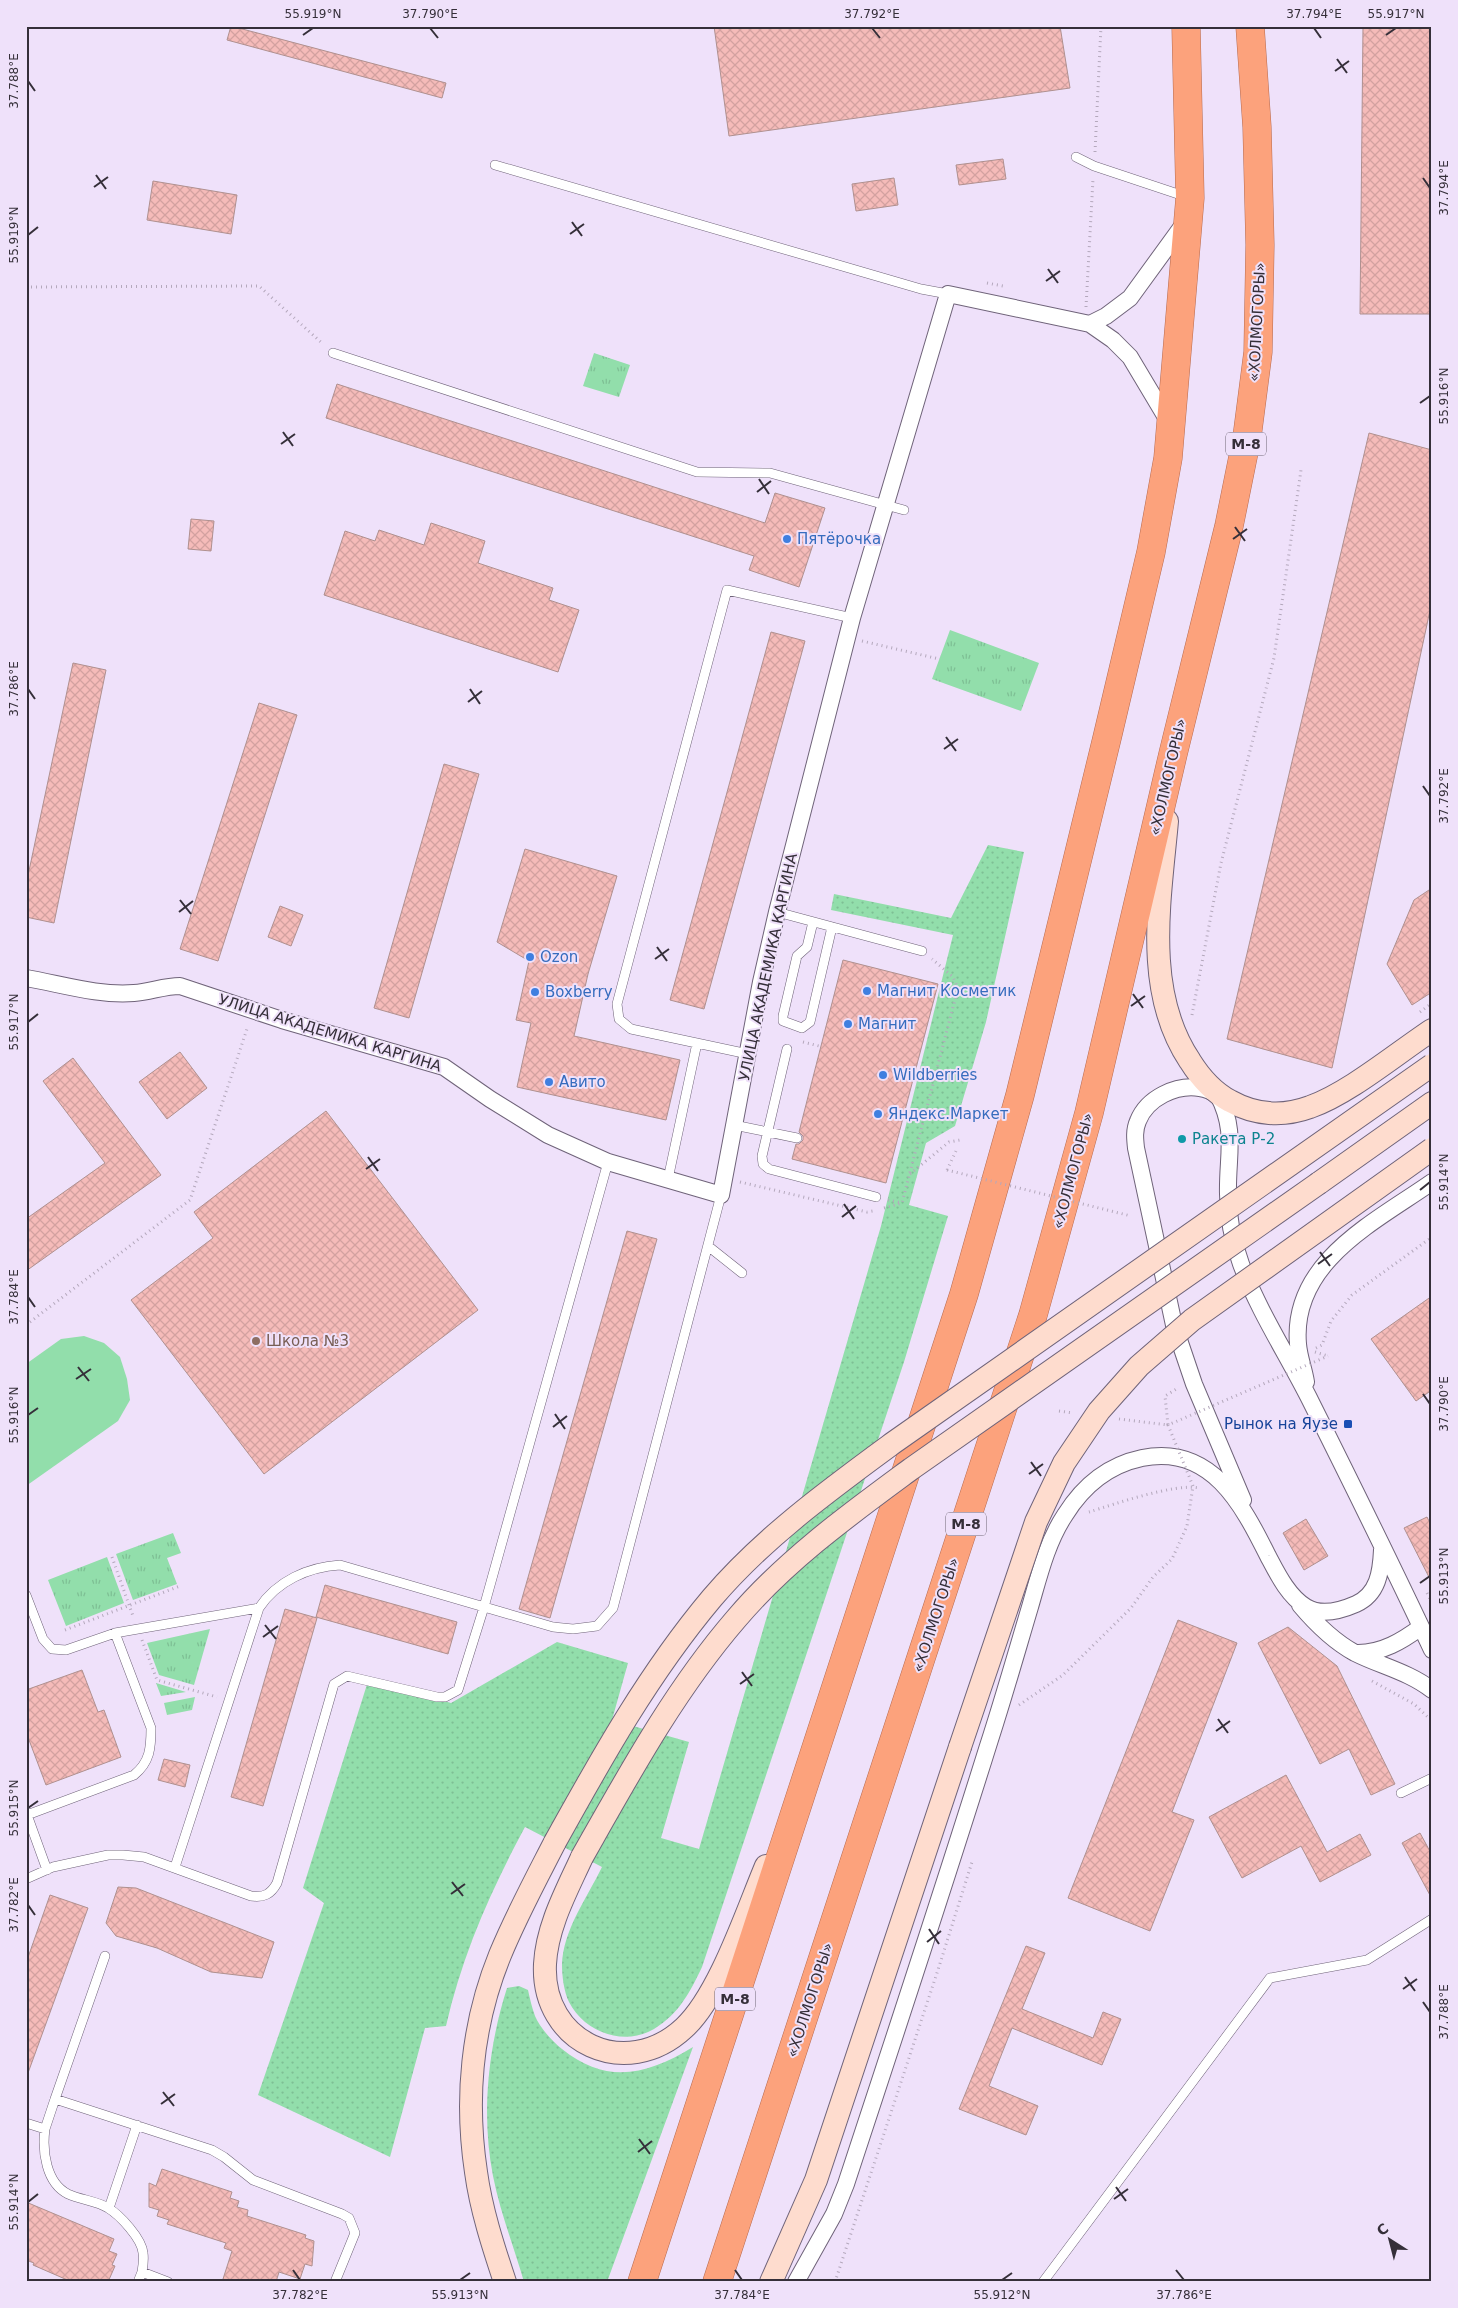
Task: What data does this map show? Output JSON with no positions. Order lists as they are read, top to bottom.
{
  "streets": {
    "highway": ["«ХОЛМОГОРЫ»", "М-8"],
    "street": ["УЛИЦА АКАДЕМИКА КАРГИНА"]
  },
  "places": {
    "other": [
      "Пятёрочка",
      "Ozon",
      "Магнит Косметик",
      "Boxberry",
      "Магнит",
      "Wildberries",
      "Авито",
      "Яндекс.Маркет",
      "Ракета Р-2",
      "Школа №3"
    ],
    "transit": ["Рынок на Яузе"]
  },
  "north": "top left",
  "coordinates": [
    "55.919°N",
    "37.790°E",
    "37.792°E",
    "37.794°E",
    "55.917°N",
    "37.788°E",
    "55.916°N",
    "37.786°E",
    "55.914°N",
    "37.784°E",
    "55.913°N",
    "55.915°N",
    "37.782°E",
    "55.912°N"
  ]
}
